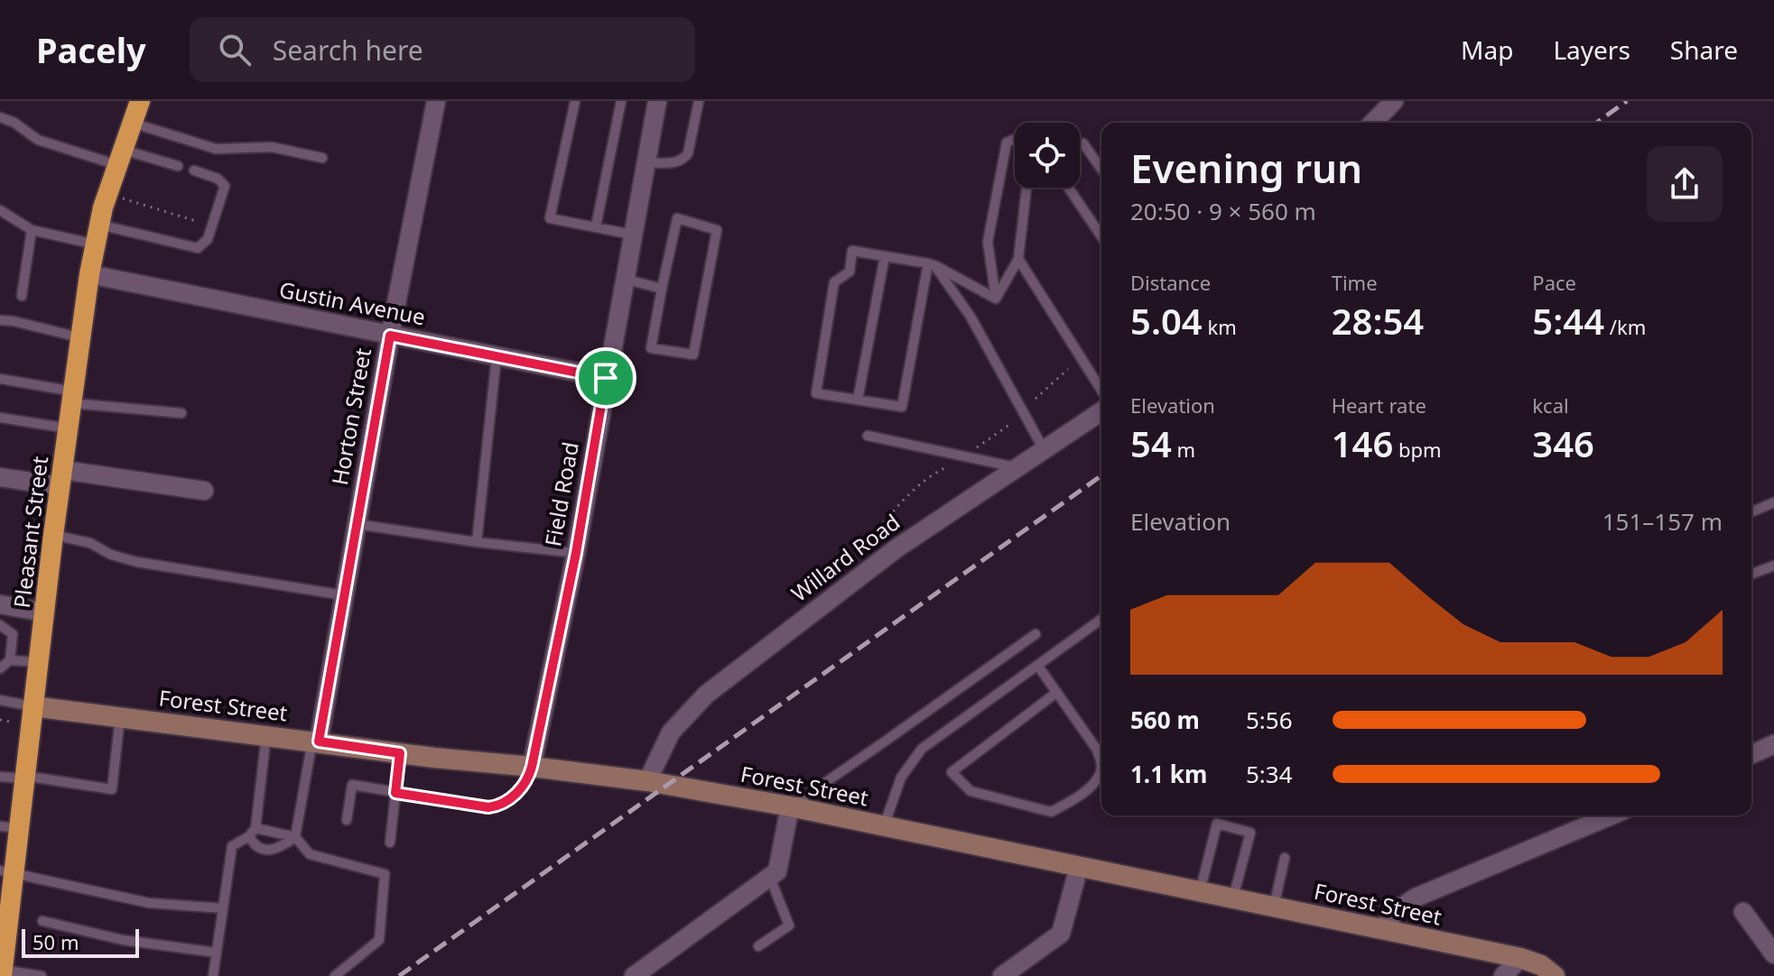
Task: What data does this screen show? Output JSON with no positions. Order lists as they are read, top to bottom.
{
  "streets": {
    "highway": ["Pleasant Street"],
    "main road": ["Forest Street"],
    "street": [
      "Gustin Avenue",
      "Horton Street",
      "Field Road",
      "Willard Road"
    ]
  },
  "crossings": [
    ["Gustin Avenue", "Horton Street"],
    ["Gustin Avenue", "Field Road"],
    ["Gustin Avenue", "Pleasant Street"],
    ["Horton Street", "Forest Street"],
    ["Field Road", "Forest Street"],
    ["Pleasant Street", "Forest Street"],
    ["Willard Road", "Forest Street"]
  ],
  "scale_bar": "50 m",
  "page": {
    "header": "Pacely",
    "search": "Search here",
    "nav": ["Map", "Layers", "Share"],
    "heading": ["Evening run", "20:50 · 9 × 560 m"],
    "stats": [
      ["Distance", "5.04 km"],
      ["Time", "28:54"],
      ["Pace", "5:44 /km"],
      ["Elevation", "54 m"],
      ["Heart rate", "146 bpm"],
      ["kcal", "346"]
    ],
    "chart": ["Elevation", "151–157 m"],
    "list": [
      {
        "name": "560 m",
        "note": "5:56"
      },
      {
        "name": "1.1 km",
        "note": "5:34"
      }
    ],
    "scale": "50 m"
  }
}
